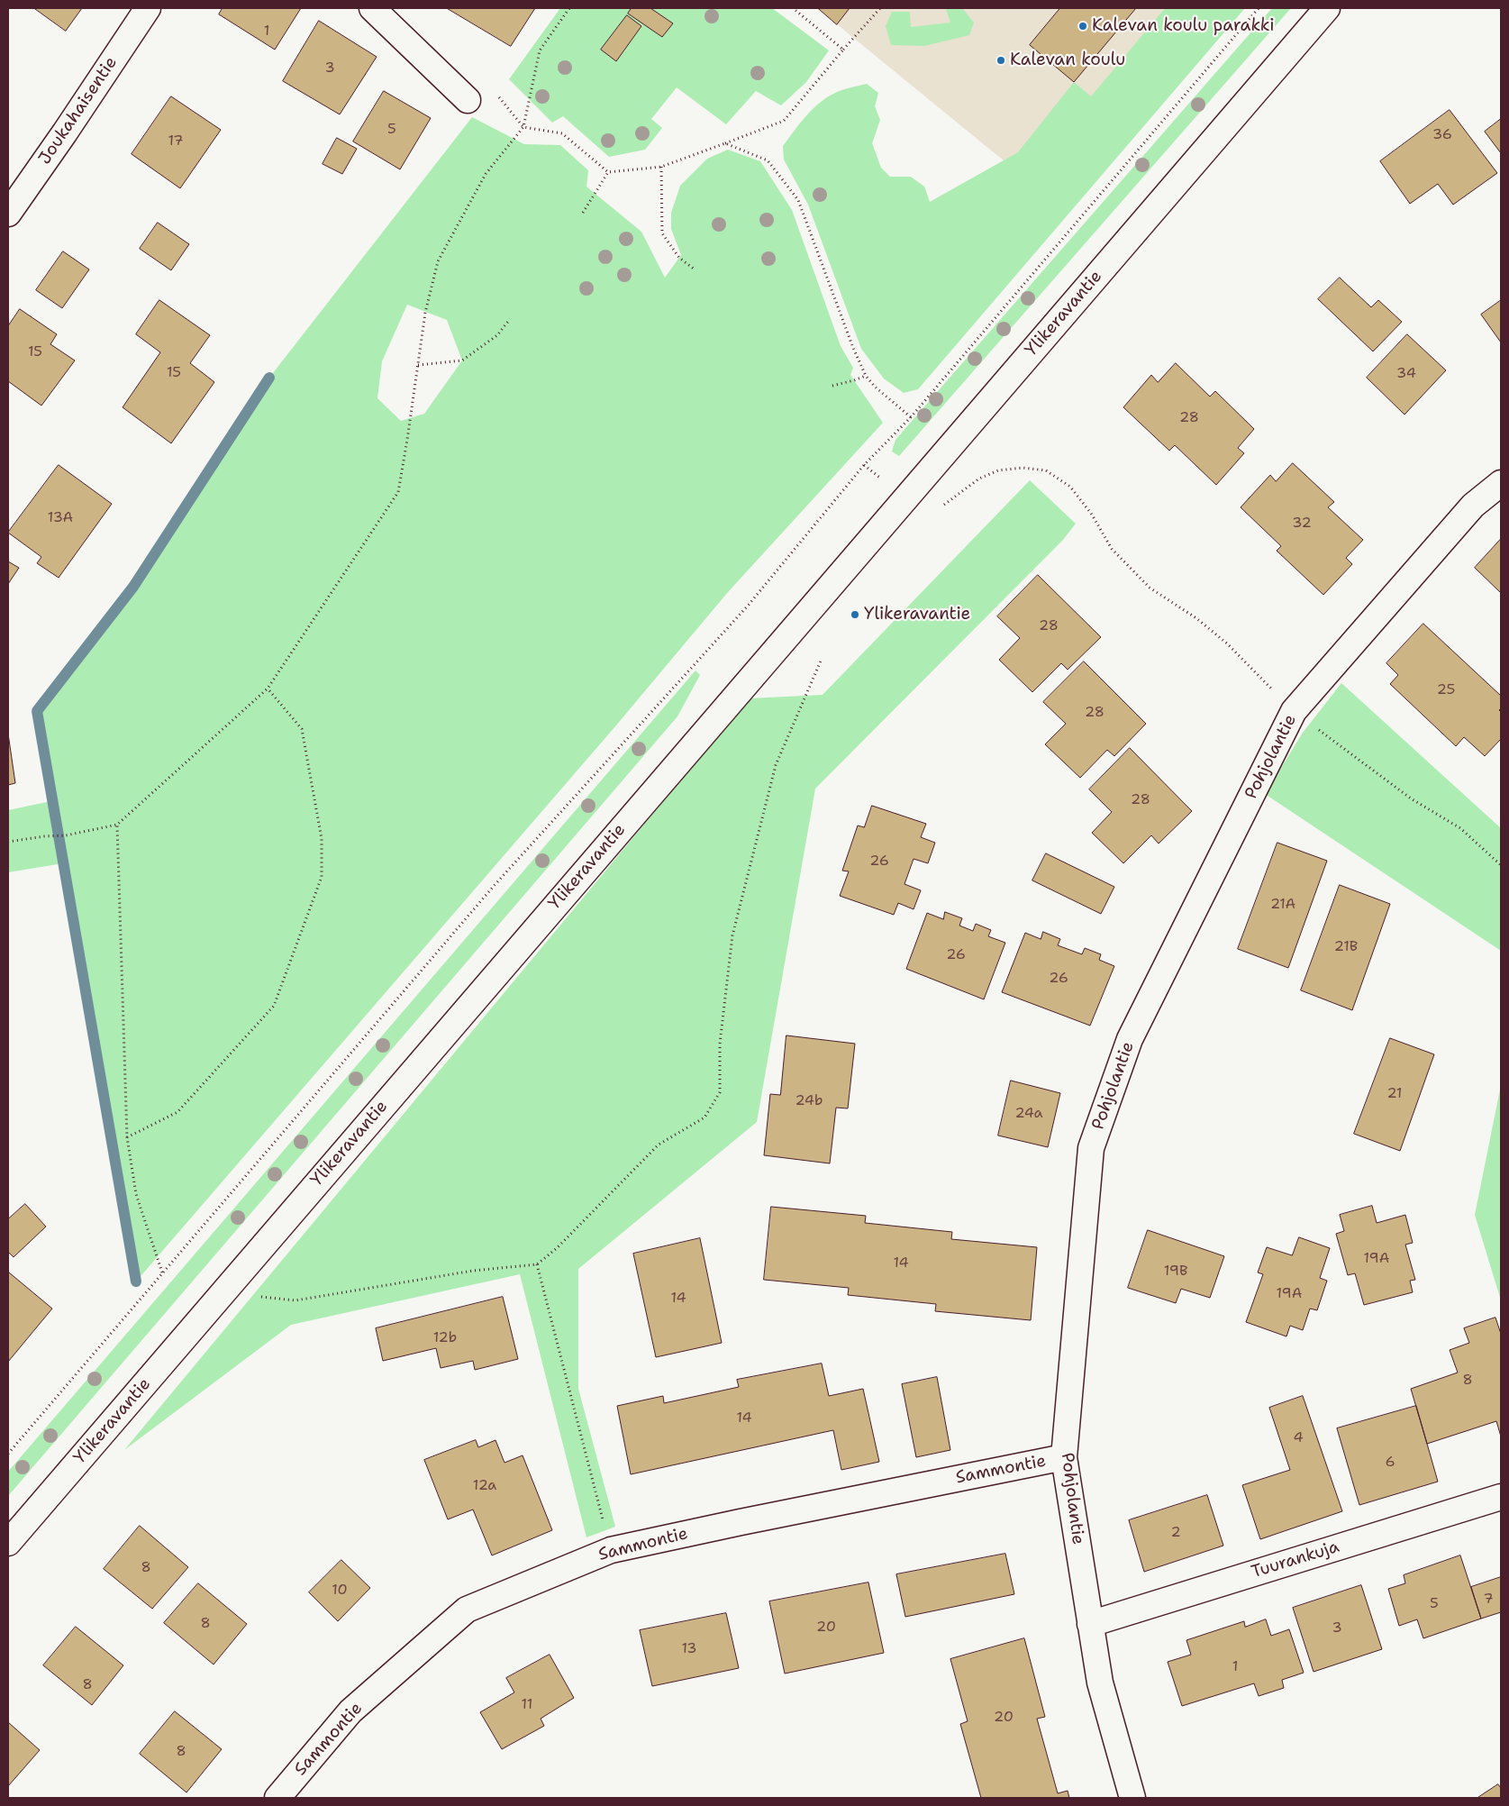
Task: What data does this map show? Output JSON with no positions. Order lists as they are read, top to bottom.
{
  "streets": {
    "street": [
      "Joukahaisentie",
      "Ylikeravantie",
      "Pohjolantie",
      "Sammontie",
      "Tuurankuja"
    ]
  },
  "crossings": [
    ["Pohjolantie", "Sammontie"],
    ["Pohjolantie", "Tuurankuja"]
  ],
  "places": ["Kalevan koulu parakki", "Kalevan koulu", "Ylikeravantie"],
  "house_numbers": [
    "1",
    "3",
    "5",
    "36",
    "17",
    "15",
    "15",
    "34",
    "28",
    "13A",
    "32",
    "28",
    "25",
    "28",
    "28",
    "26",
    "21A",
    "21B",
    "26",
    "26",
    "21",
    "24b",
    "24a",
    "19A",
    "14",
    "19B",
    "19A",
    "14",
    "12b",
    "8",
    "14",
    "4",
    "6",
    "12a",
    "2",
    "8",
    "10",
    "7",
    "5",
    "8",
    "20",
    "3",
    "13",
    "1",
    "8",
    "11",
    "20",
    "8"
  ]
}
